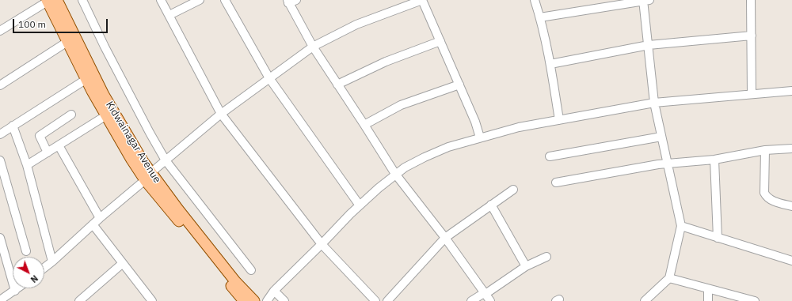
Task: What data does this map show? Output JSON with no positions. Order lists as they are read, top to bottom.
{
  "streets": {
    "main road": ["Kidwainagar Avenue"]
  },
  "scale_bar": "100 m",
  "north": "bottom right"
}
